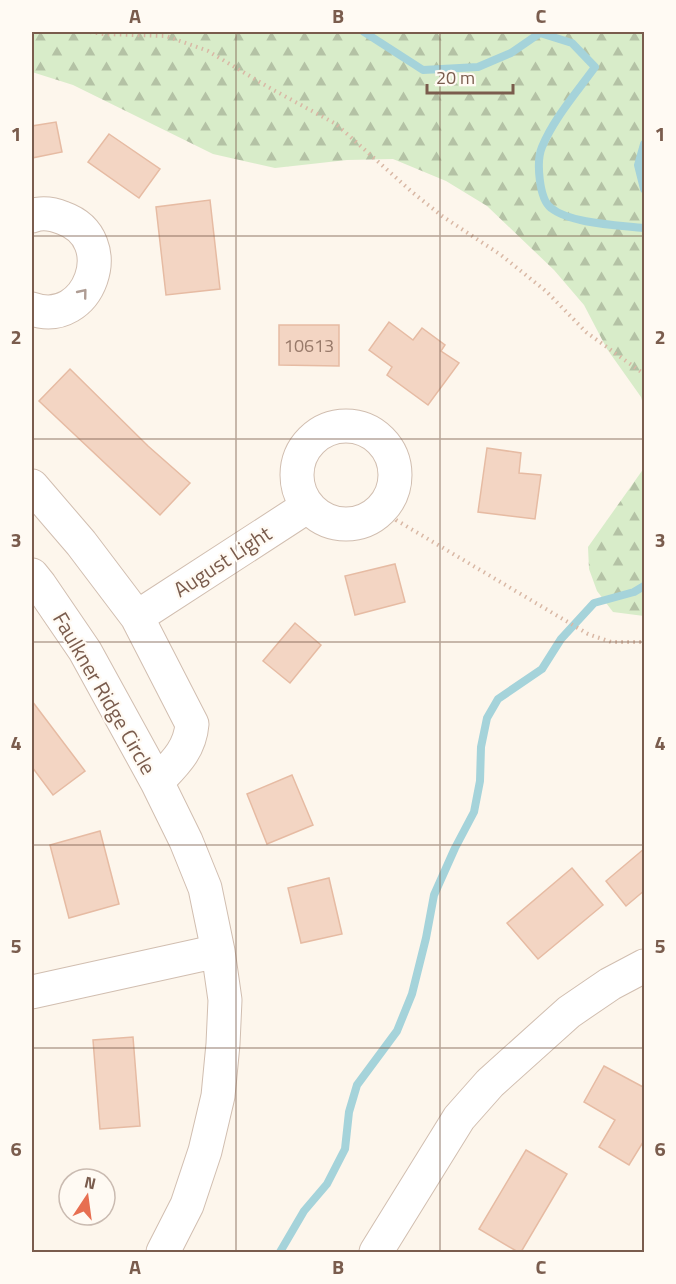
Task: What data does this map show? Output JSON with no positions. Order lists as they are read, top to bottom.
{
  "streets": {
    "street": ["August Light", "Faulkner Ridge Circle"]
  },
  "crossings": [
    ["August Light", "Faulkner Ridge Circle"]
  ],
  "house_numbers": ["10613"],
  "scale_bar": "20 m",
  "north": "top",
  "grid": {
    "columns": ["A", "B", "C"],
    "rows": [
      "1",
      "2",
      "3",
      "4",
      "5",
      "6"
    ]
  }
}
